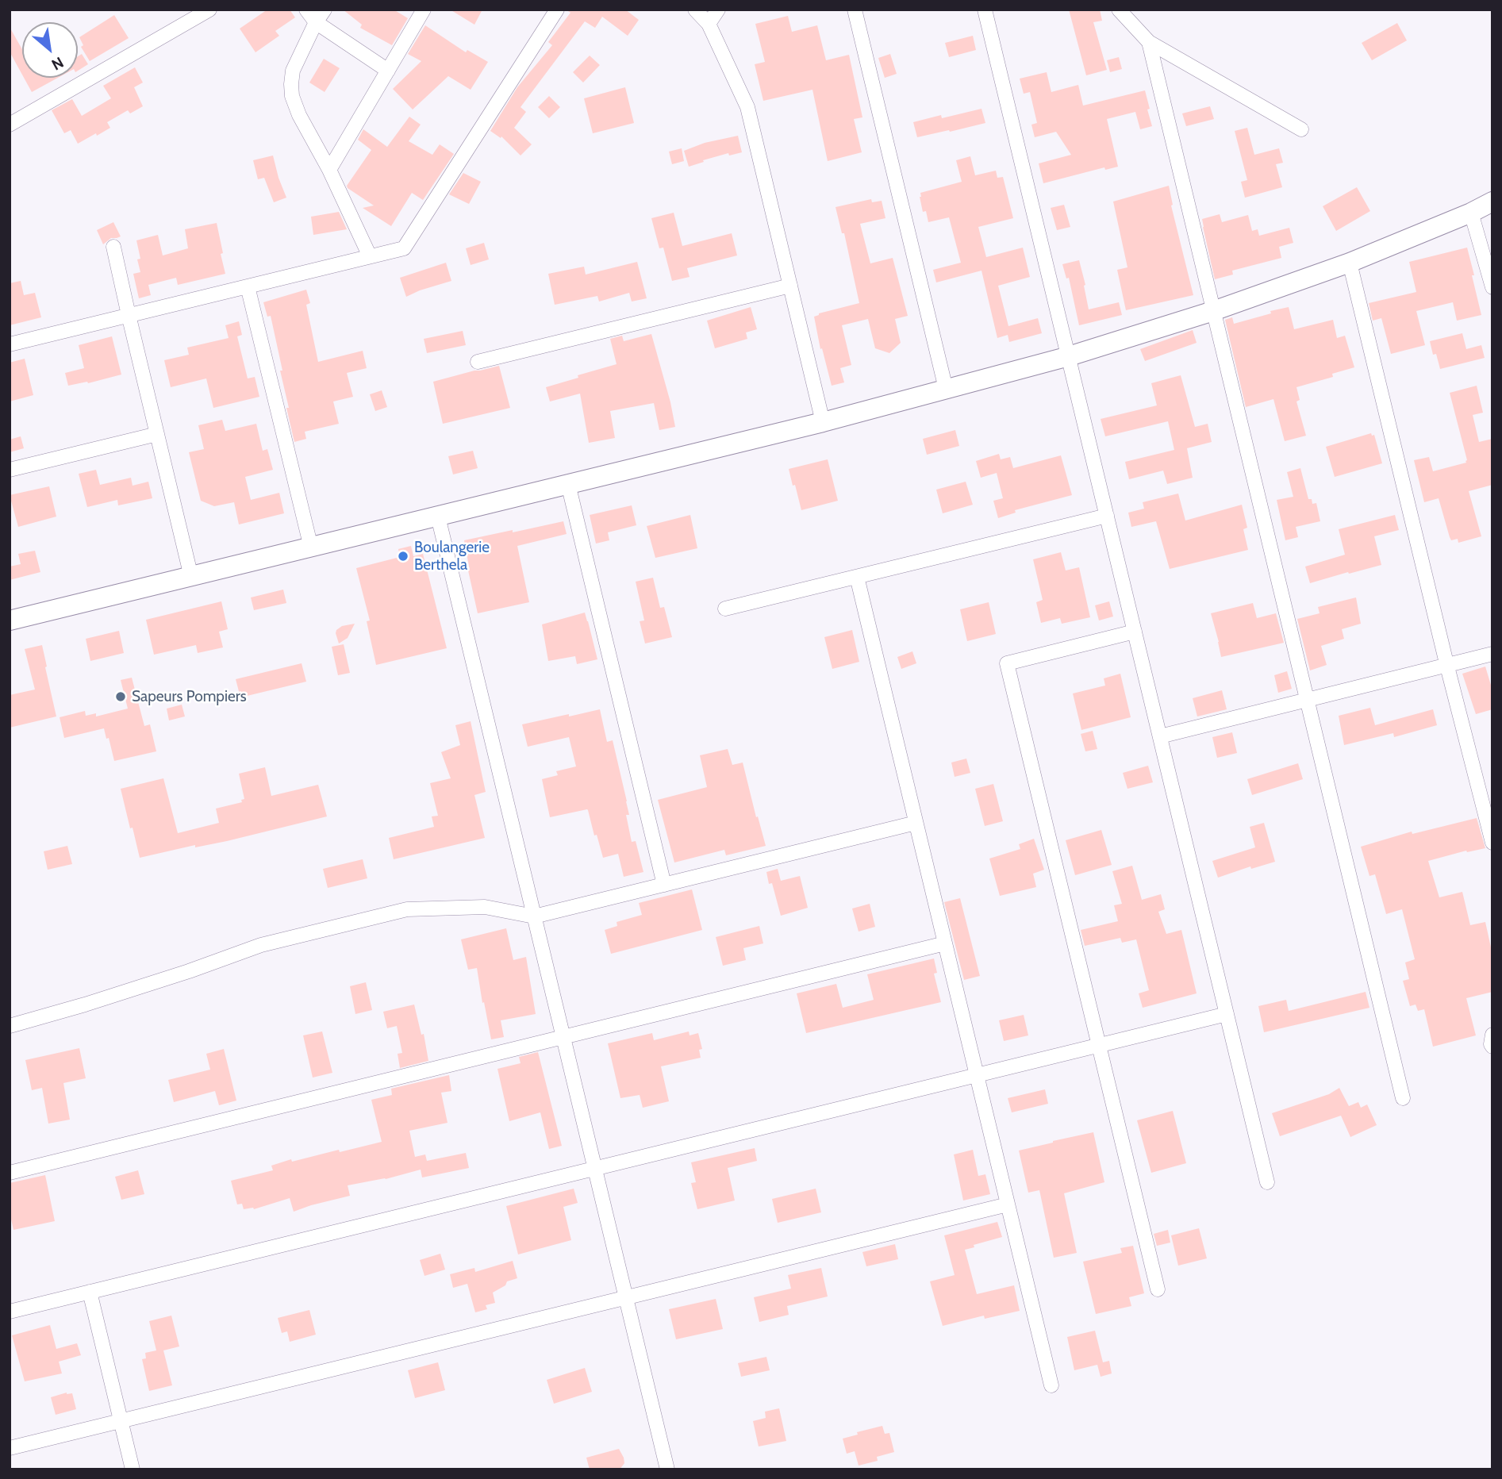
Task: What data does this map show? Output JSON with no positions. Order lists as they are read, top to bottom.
{
  "places": ["Boulangerie Berthela", "Sapeurs Pompiers"],
  "north": "bottom right"
}
